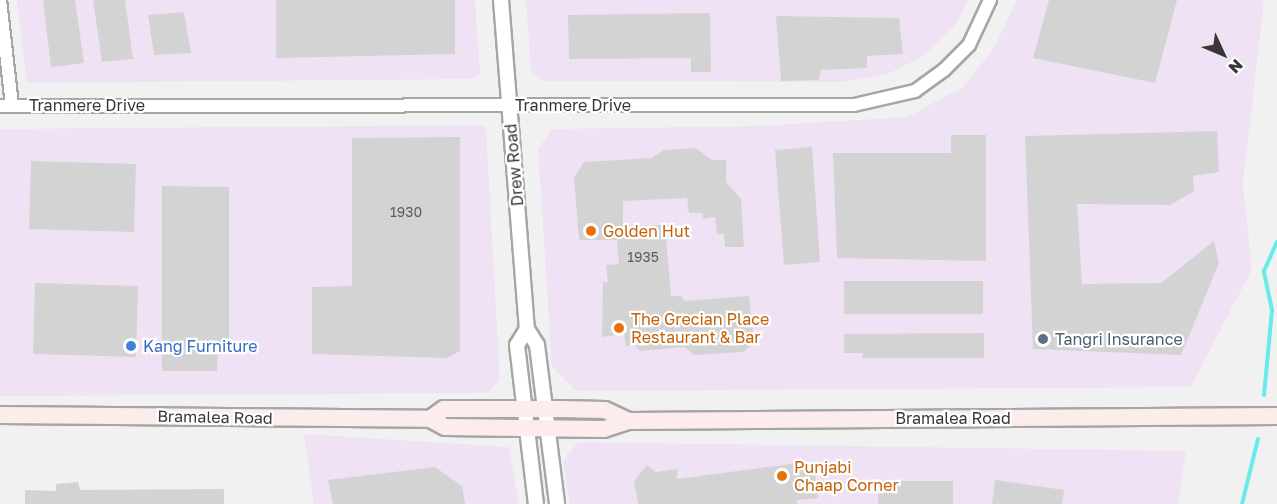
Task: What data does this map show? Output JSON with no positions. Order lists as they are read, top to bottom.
{
  "streets": {
    "main road": ["Bramalea Road"],
    "street": ["Tranmere Drive", "Drew Road"]
  },
  "crossings": [
    ["Tranmere Drive", "Drew Road"],
    ["Drew Road", "Bramalea Road"]
  ],
  "places": [
    "Golden Hut",
    "The Grecian Place Restaurant & Bar",
    "Tangri Insurance",
    "Kang Furniture",
    "Punjabi Chaap Corner"
  ],
  "house_numbers": ["1930", "1935"],
  "north": "bottom right"
}
